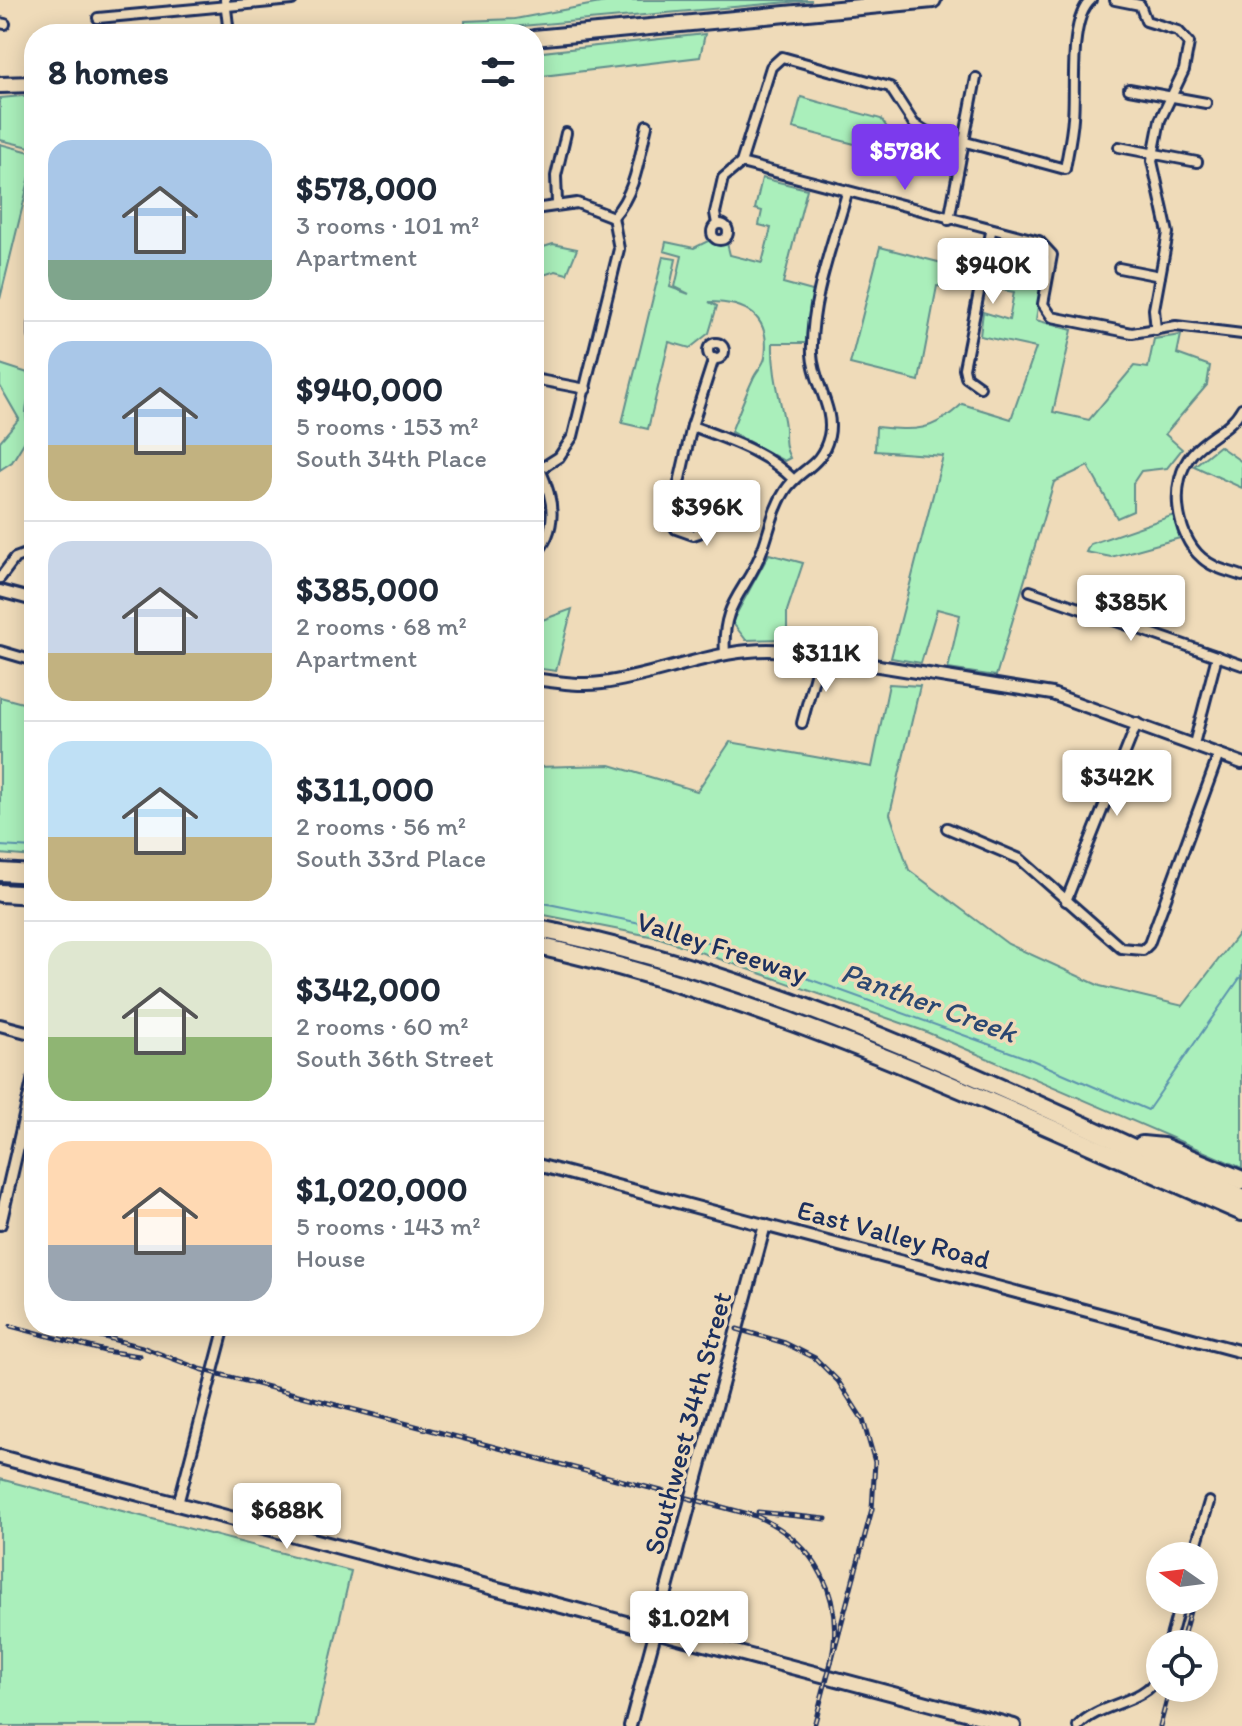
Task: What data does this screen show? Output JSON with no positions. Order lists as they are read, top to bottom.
{
  "streets": {
    "highway": ["Valley Freeway"],
    "street": ["East Valley Road", "Southwest 34th Street"]
  },
  "crossings": [
    ["East Valley Road", "Southwest 34th Street"]
  ],
  "water": ["Panther Creek"],
  "north": "left",
  "page": {
    "heading": "8 homes",
    "list": [
      {
        "name": "$578,000",
        "note": "3 rooms · 101 m² · Apartment"
      },
      {
        "name": "$940,000",
        "note": "5 rooms · 153 m² · South 34th Place"
      },
      {
        "name": "$385,000",
        "note": "2 rooms · 68 m² · Apartment"
      },
      {
        "name": "$311,000",
        "note": "2 rooms · 56 m² · South 33rd Place"
      },
      {
        "name": "$342,000",
        "note": "2 rooms · 60 m² · South 36th Street"
      },
      {
        "name": "$1,020,000",
        "note": "5 rooms · 143 m² · House"
      }
    ],
    "price": [
      "$578K",
      "$940K",
      "$396K",
      "$385K",
      "$311K",
      "$342K",
      "$688K",
      "$1.02M"
    ]
  }
}
